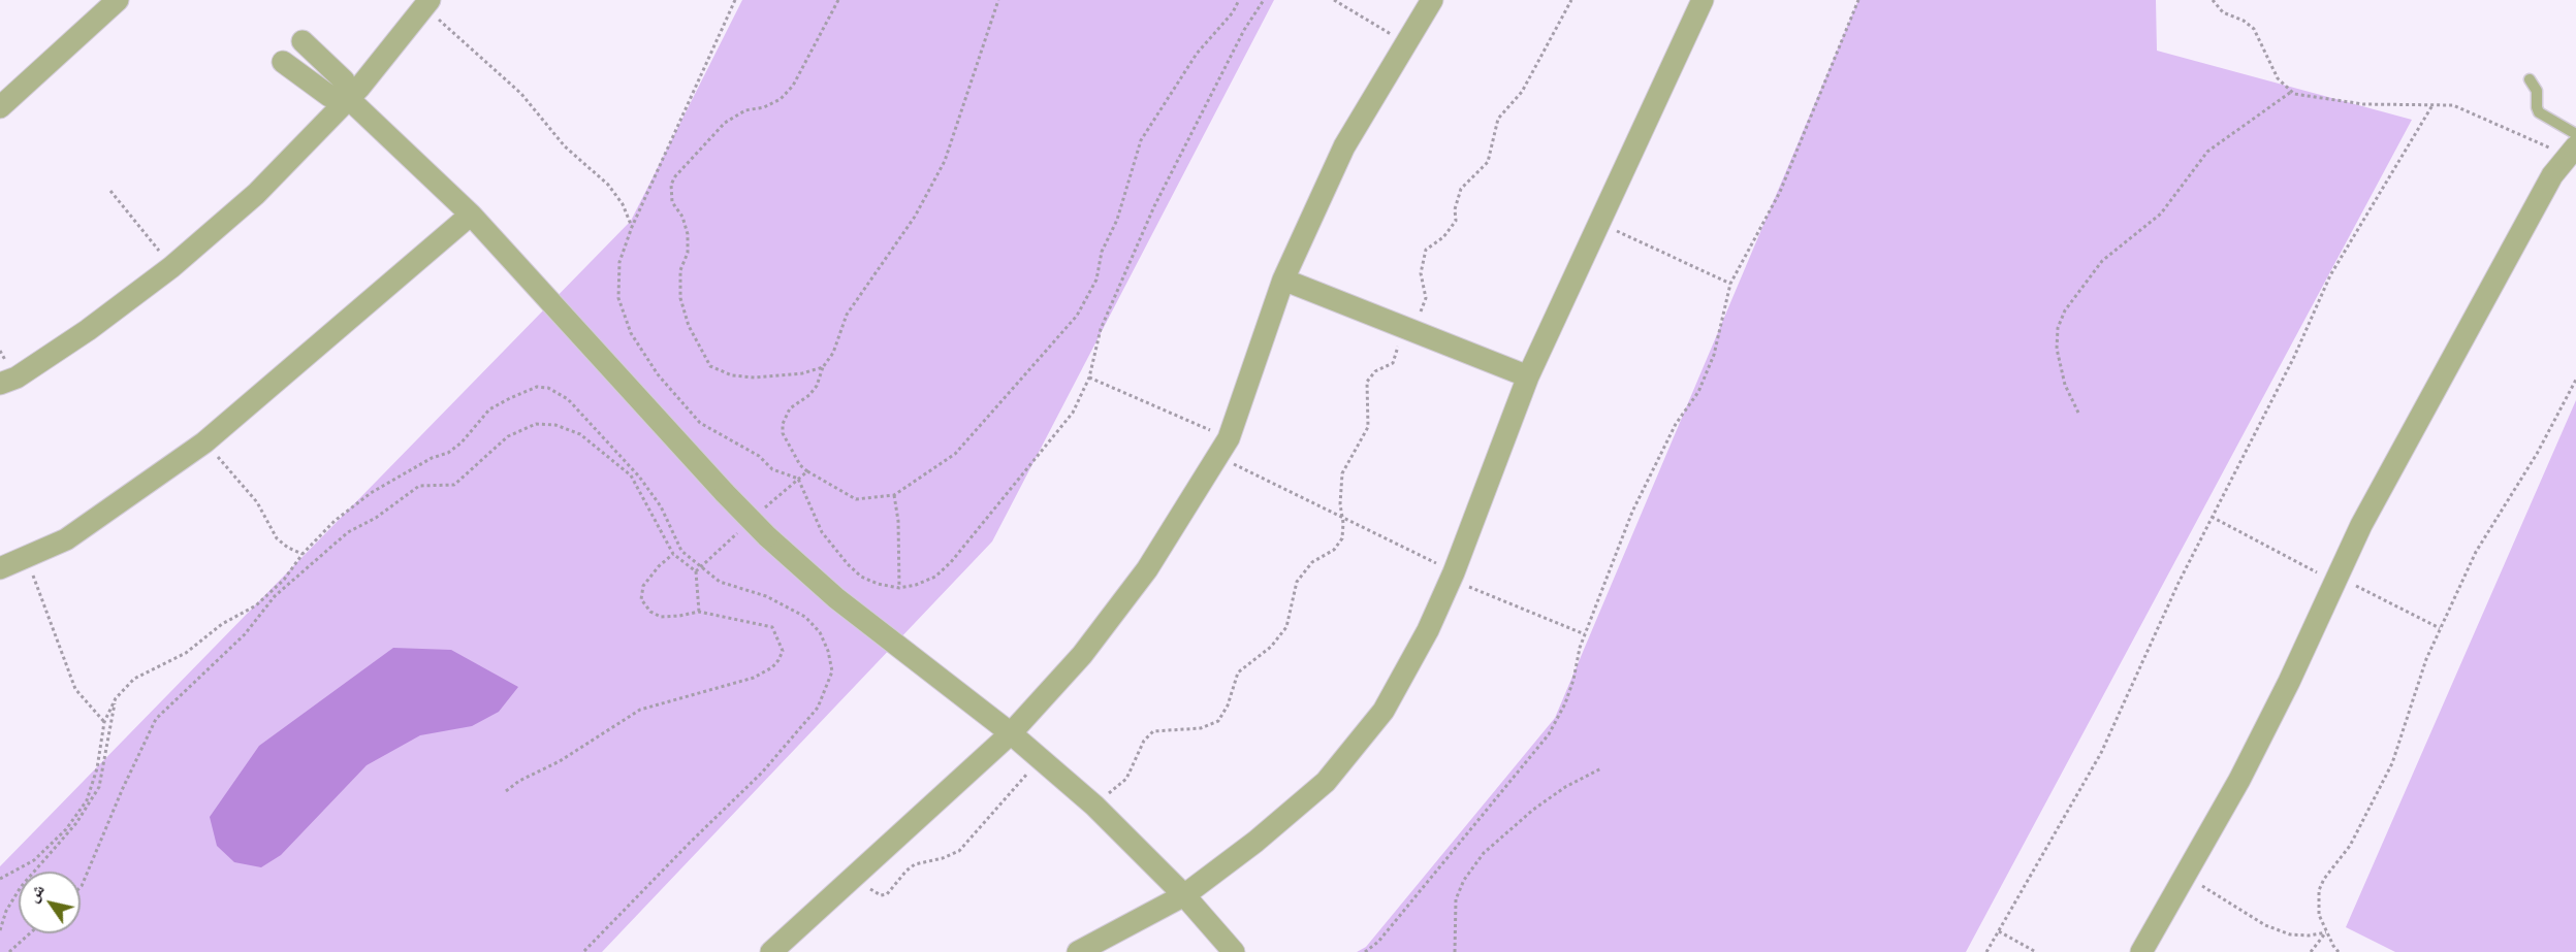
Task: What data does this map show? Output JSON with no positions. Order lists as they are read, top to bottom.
{
  "north": "top left"
}
